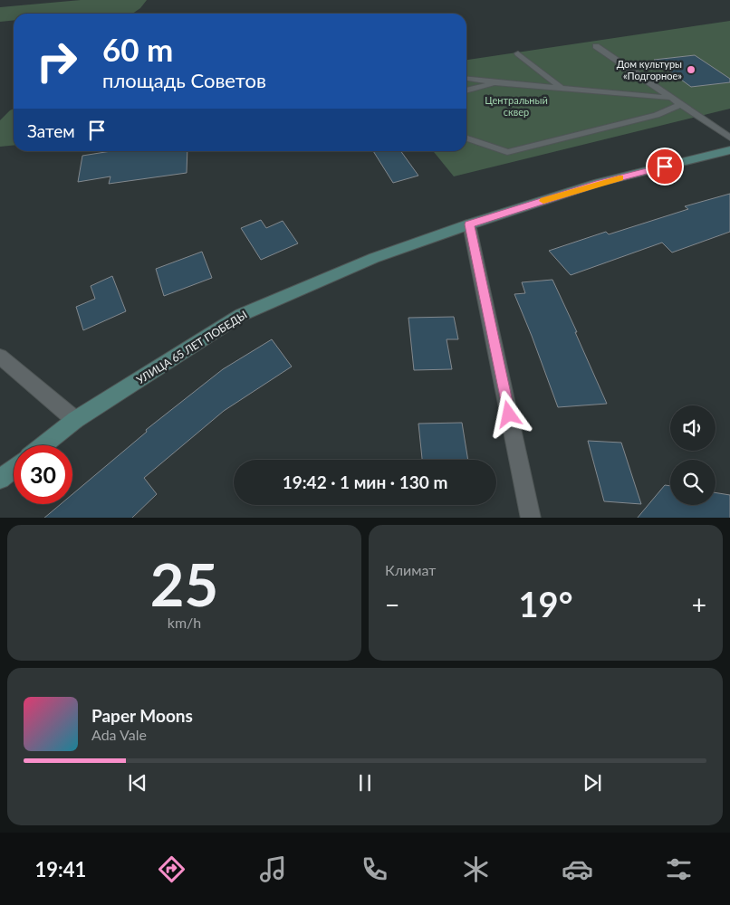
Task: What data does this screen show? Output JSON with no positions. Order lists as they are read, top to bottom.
{
  "streets": {
    "street": ["УЛИЦА 65 ЛЕТ ПОБЕДЫ"]
  },
  "parks": ["Центральный сквер"],
  "places": ["Дом культуры «Подгорное»"],
  "page": {
    "turn": ["60 m", "площадь Советов"],
    "then": "Затем",
    "limit": "30",
    "trip": "19:42 · 1 мин · 130 m",
    "tile": [
      ["25", "km/h"],
      "Климат"
    ],
    "heat": ["−", "19°", "+"],
    "song": ["Paper Moons", "Ada Vale"],
    "tabs": "19:41"
  }
}
